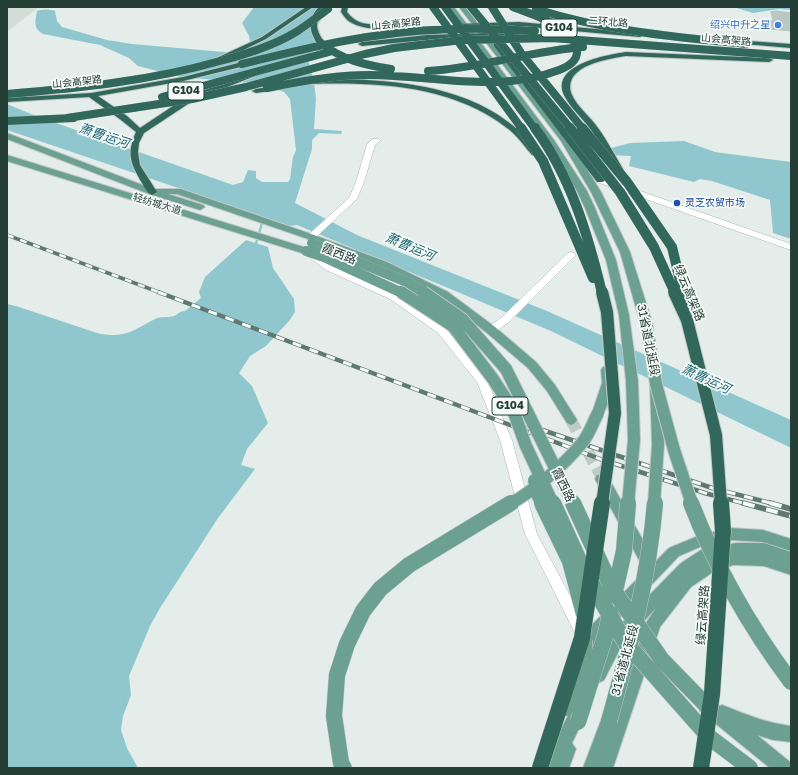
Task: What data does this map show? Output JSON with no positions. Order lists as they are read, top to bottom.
{
  "streets": {
    "highway": [
      "二环北路",
      "山会高架路",
      "G104",
      "绿云高架路"
    ],
    "main road": ["轻纺城大道", "霞西路", "31省道北延段"]
  },
  "crossings": [
    ["二环北路", "G104"],
    ["二环北路", "31省道北延段"],
    ["山会高架路", "G104"],
    ["G104", "31省道北延段"],
    ["轻纺城大道", "霞西路"]
  ],
  "water": ["萧曹运河"],
  "places": ["绍兴中升之星", "灵芝农贸市场"]
}
